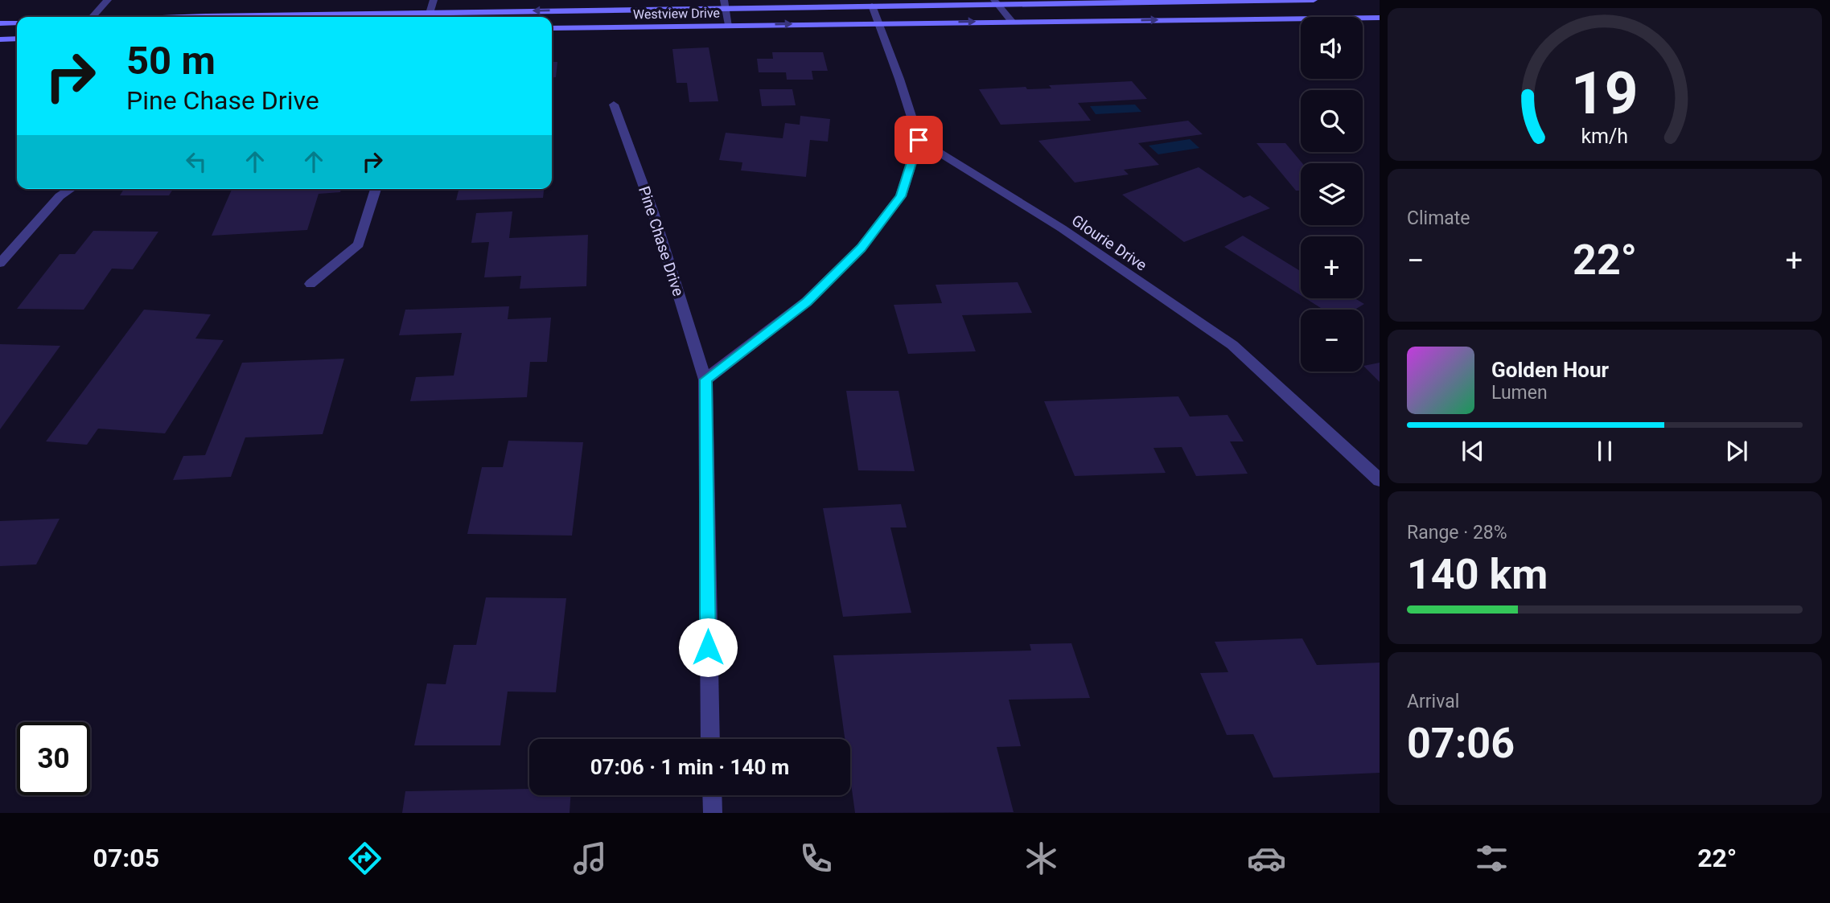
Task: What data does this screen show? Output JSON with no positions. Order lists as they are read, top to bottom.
{
  "streets": {
    "main road": ["Westview Drive"],
    "street": ["Pine Chase Drive", "Glourie Drive"]
  },
  "page": {
    "map_buttons": ["+", "−"],
    "turn": ["50 m", "Pine Chase Drive"],
    "tile": [
      "Climate",
      ["Range · 28%", "140 km"],
      ["Arrival", "07:06"]
    ],
    "heat": ["−", "22°", "+"],
    "song": ["Golden Hour", "Lumen"],
    "limit": "30",
    "trip": "07:06 · 1 min · 140 m",
    "tabs": ["07:05", "22°"],
    "gauge": ["19", "km/h"]
  }
}
